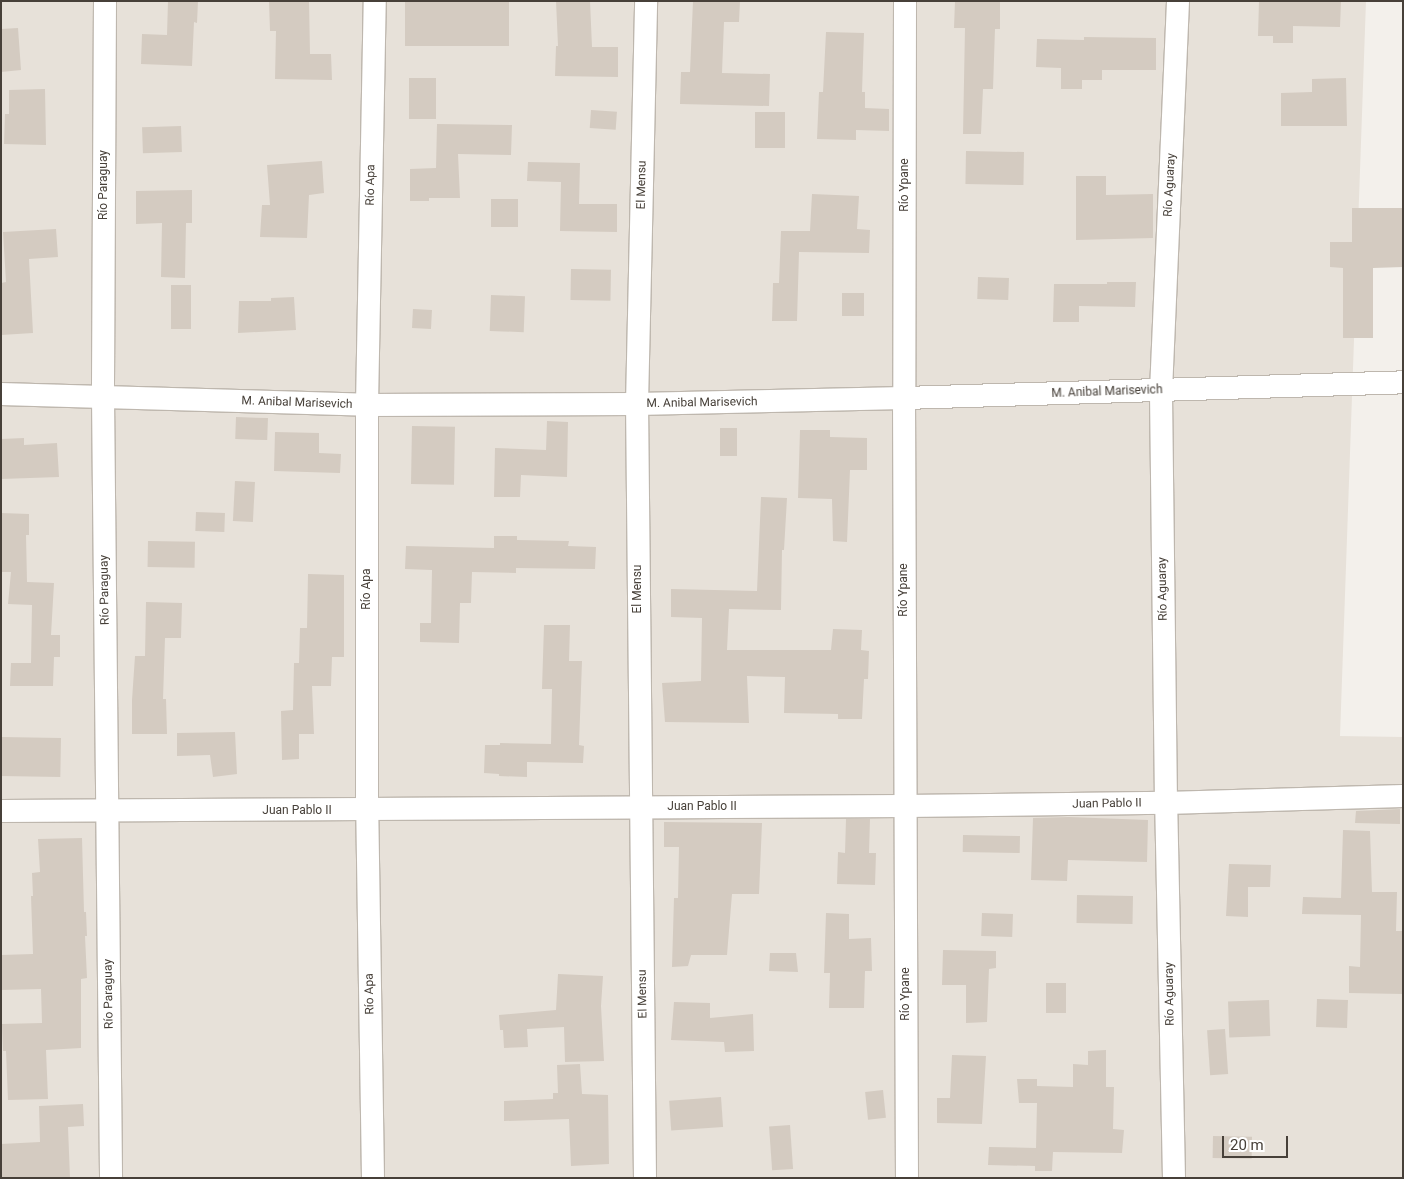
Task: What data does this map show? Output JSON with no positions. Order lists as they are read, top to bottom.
{
  "streets": {
    "street": [
      "Río Paraguay",
      "Río Apa",
      "El Mensu",
      "Río Ypane",
      "Río Aguaray",
      "M. Anibal Marisevich",
      "Juan Pablo II"
    ]
  },
  "crossings": [
    ["Río Paraguay", "M. Anibal Marisevich"],
    ["Río Paraguay", "Juan Pablo II"],
    ["Río Apa", "M. Anibal Marisevich"],
    ["Río Apa", "Juan Pablo II"],
    ["El Mensu", "M. Anibal Marisevich"],
    ["El Mensu", "Juan Pablo II"],
    ["Río Ypane", "M. Anibal Marisevich"],
    ["Río Ypane", "Juan Pablo II"],
    ["Río Aguaray", "M. Anibal Marisevich"],
    ["Río Aguaray", "Juan Pablo II"]
  ],
  "scale_bar": "20 m"
}
